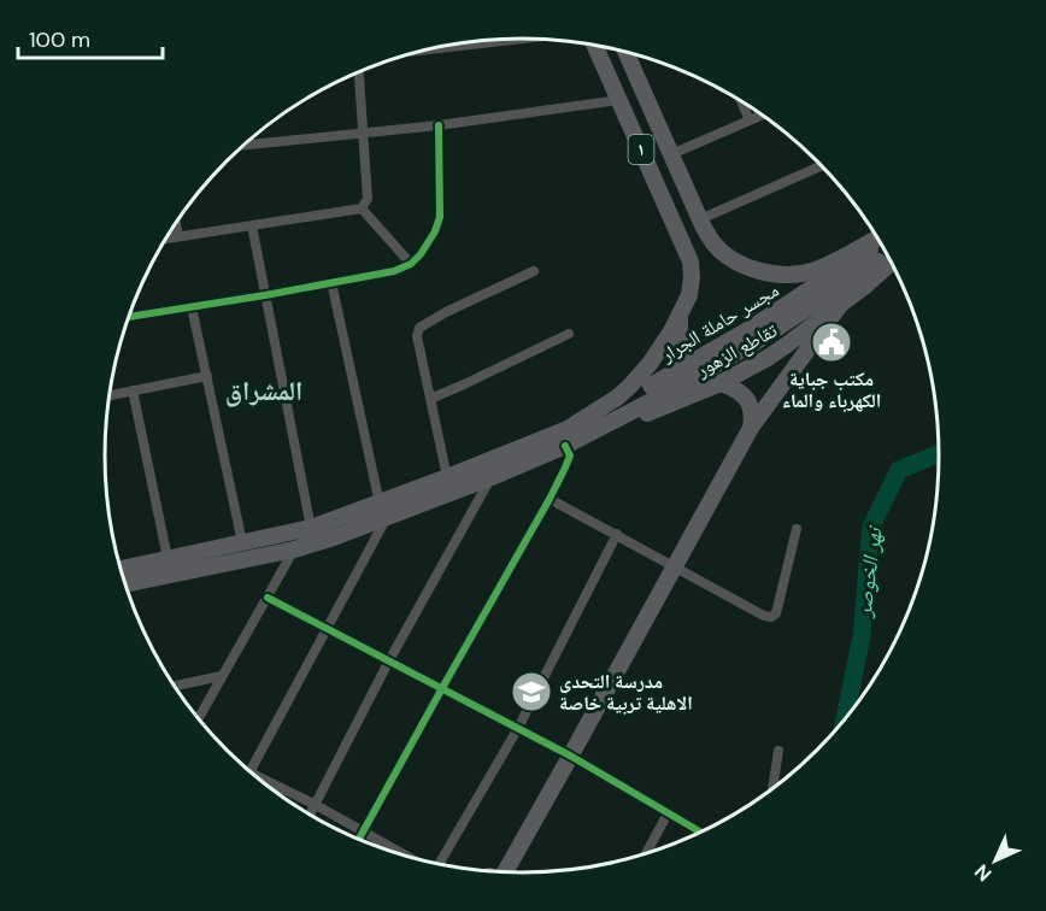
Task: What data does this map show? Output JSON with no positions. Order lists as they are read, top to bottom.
{
  "streets": {
    "main road": ["١", "مجسر حاملة الجرار", "تقاطع الزهور"]
  },
  "crossings": [
    ["مجسر حاملة الجرار", "تقاطع الزهور"]
  ],
  "districts": ["المشراق"],
  "water": ["نهر الخوصر"],
  "places": {
    "public building": ["مكتب جباية الكهرباء والماء"],
    "school or university": ["مدرسة التحدي الاهلية تربية خاصة"]
  },
  "scale_bar": "100 m",
  "north": "bottom left"
}
